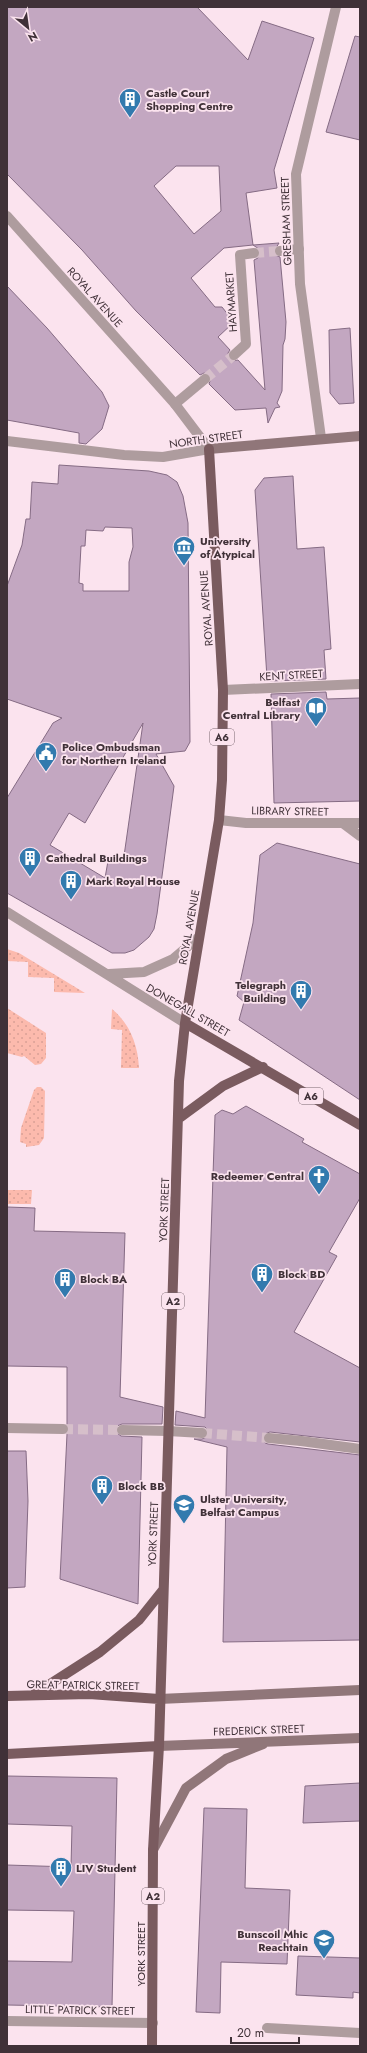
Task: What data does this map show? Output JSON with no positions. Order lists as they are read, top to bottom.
{
  "streets": {
    "main road": [
      "ROYAL AVENUE",
      "NORTH STREET",
      "A6",
      "DONEGALL STREET",
      "YORK STREET",
      "A2",
      "GREAT PATRICK STREET",
      "FREDERICK STREET"
    ],
    "street": [
      "GRESHAM STREET",
      "HAYMARKET",
      "KENT STREET",
      "LIBRARY STREET",
      "LITTLE PATRICK STREET"
    ]
  },
  "crossings": [
    ["GRESHAM STREET", "NORTH STREET"],
    ["ROYAL AVENUE", "NORTH STREET"],
    ["ROYAL AVENUE", "KENT STREET"],
    ["ROYAL AVENUE", "LIBRARY STREET"],
    ["ROYAL AVENUE", "DONEGALL STREET"],
    ["ROYAL AVENUE", "YORK STREET"],
    ["DONEGALL STREET", "YORK STREET"],
    ["YORK STREET", "GREAT PATRICK STREET"],
    ["YORK STREET", "FREDERICK STREET"],
    ["YORK STREET", "LITTLE PATRICK STREET"]
  ],
  "places": {
    "building": [
      "Castle Court Shopping Centre",
      "Cathedral Buildings",
      "Mark Royal House",
      "Telegraph Building",
      "Block BD",
      "Block BA",
      "Block BB",
      "LIV Student"
    ],
    "museum": ["University of Atypical"],
    "library": ["Belfast Central Library"],
    "public building": ["Police Ombudsman for Northern Ireland"],
    "church": ["Redeemer Central"],
    "school or university": ["Ulster University, Belfast Campus", "Bunscoil Mhic Reachtain"]
  },
  "scale_bar": "20 m",
  "north": "bottom right"
}
